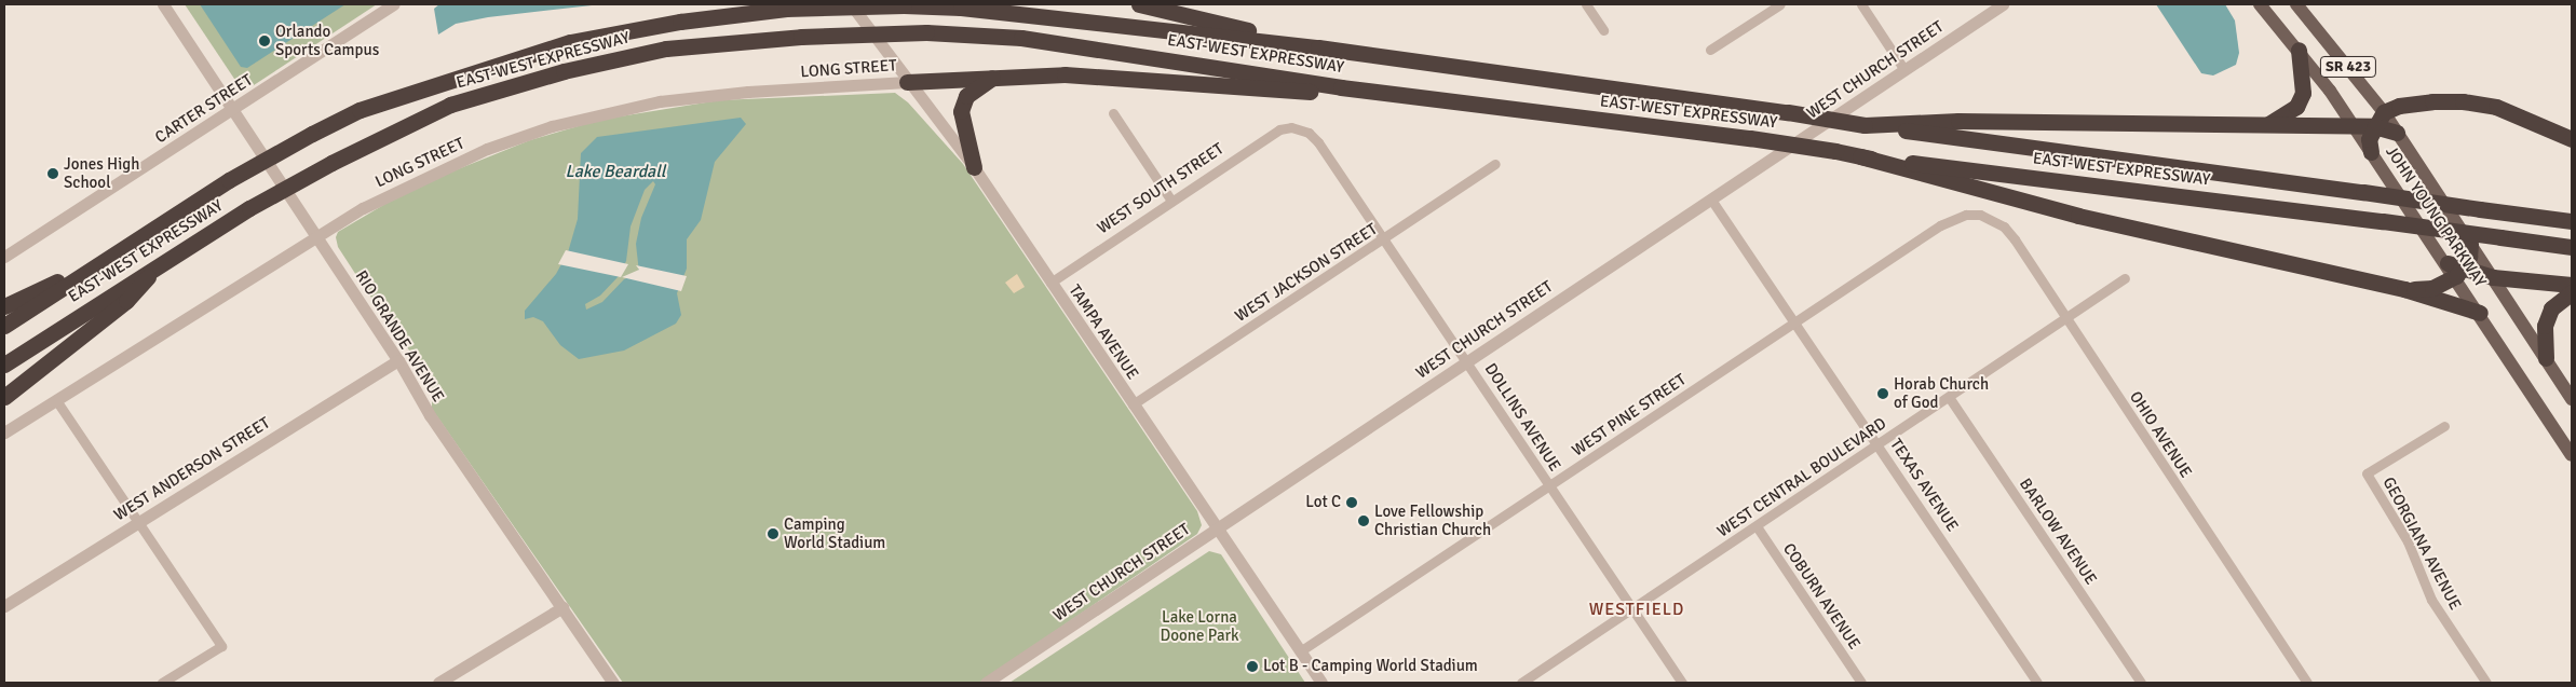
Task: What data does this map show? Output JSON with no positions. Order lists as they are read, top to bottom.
{
  "streets": {
    "highway": ["EAST-WEST EXPRESSWAY"],
    "main road": ["SR 423", "JOHN YOUNG PARKWAY"],
    "street": [
      "LONG STREET",
      "WEST CHURCH STREET",
      "CARTER STREET",
      "WEST SOUTH STREET",
      "WEST JACKSON STREET",
      "TAMPA AVENUE",
      "RIO GRANDE AVENUE",
      "WEST PINE STREET",
      "DOLLINS AVENUE",
      "OHIO AVENUE",
      "WEST ANDERSON STREET",
      "WEST CENTRAL BOULEVARD",
      "TEXAS AVENUE",
      "BARLOW AVENUE",
      "GEORGIANA AVENUE",
      "COBURN AVENUE"
    ]
  },
  "crossings": [
    ["LONG STREET", "TAMPA AVENUE"],
    ["LONG STREET", "RIO GRANDE AVENUE"],
    ["WEST CHURCH STREET", "TAMPA AVENUE"],
    ["WEST CHURCH STREET", "DOLLINS AVENUE"],
    ["WEST CHURCH STREET", "TEXAS AVENUE"],
    ["CARTER STREET", "RIO GRANDE AVENUE"],
    ["WEST SOUTH STREET", "TAMPA AVENUE"],
    ["WEST SOUTH STREET", "DOLLINS AVENUE"],
    ["WEST JACKSON STREET", "TAMPA AVENUE"],
    ["WEST JACKSON STREET", "DOLLINS AVENUE"],
    ["TAMPA AVENUE", "WEST PINE STREET"],
    ["RIO GRANDE AVENUE", "WEST ANDERSON STREET"],
    ["WEST PINE STREET", "DOLLINS AVENUE"],
    ["WEST PINE STREET", "OHIO AVENUE"],
    ["WEST PINE STREET", "TEXAS AVENUE"],
    ["DOLLINS AVENUE", "WEST CENTRAL BOULEVARD"],
    ["OHIO AVENUE", "WEST CENTRAL BOULEVARD"],
    ["WEST CENTRAL BOULEVARD", "TEXAS AVENUE"],
    ["WEST CENTRAL BOULEVARD", "BARLOW AVENUE"],
    ["WEST CENTRAL BOULEVARD", "COBURN AVENUE"]
  ],
  "districts": ["WESTFIELD"],
  "water": ["Lake Beardall"],
  "parks": ["Lake Lorna Doone Park"],
  "places": [
    "Orlando Sports Campus",
    "Jones High School",
    "Horab Church of God",
    "Lot C",
    "Love Fellowship Christian Church",
    "Camping World Stadium",
    "Lot B - Camping World Stadium"
  ]
}
